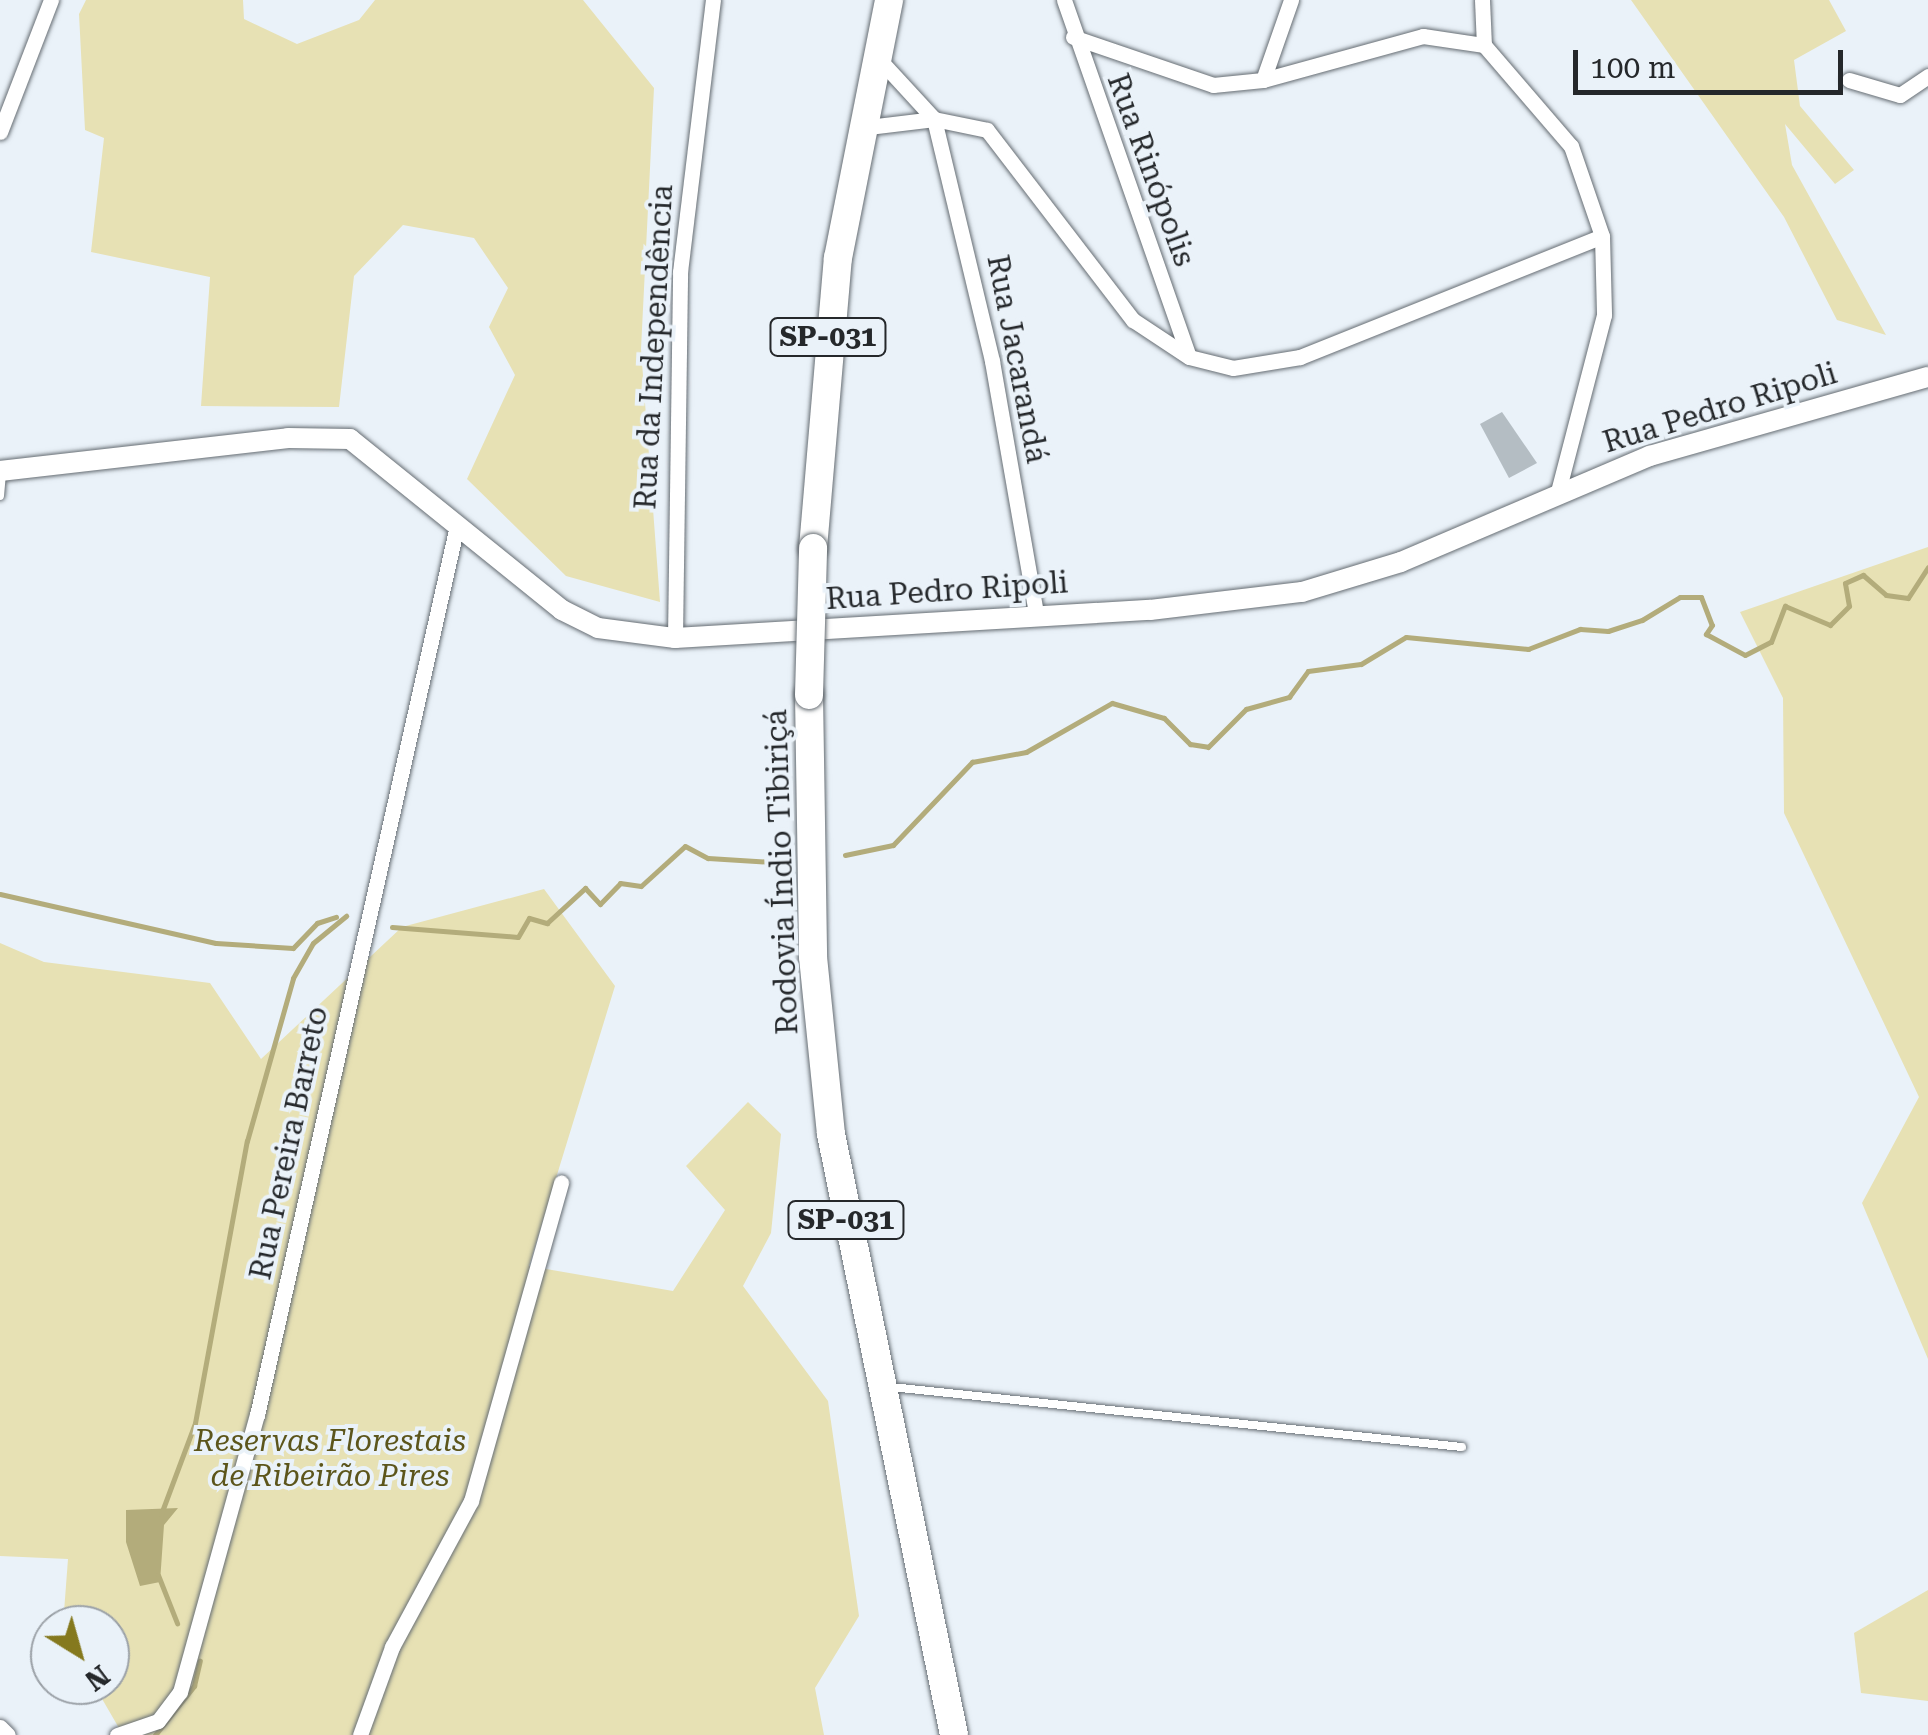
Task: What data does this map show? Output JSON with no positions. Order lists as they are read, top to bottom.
{
  "streets": {
    "highway": ["SP-031", "Rodovia Índio Tibiriçá"],
    "street": [
      "Rua Rinópolis",
      "Rua da Independência",
      "Rua Jacarandá",
      "Rua Pedro Ripoli",
      "Rua Pereira Barreto"
    ]
  },
  "crossings": [
    ["Rua da Independência", "Rua Pedro Ripoli"],
    ["Rua Jacarandá", "Rua Pedro Ripoli"],
    ["Rua Pedro Ripoli", "Rua Pereira Barreto"]
  ],
  "parks": ["Reservas Florestais de Ribeirão Pires"],
  "scale_bar": "100 m",
  "north": "bottom right"
}
